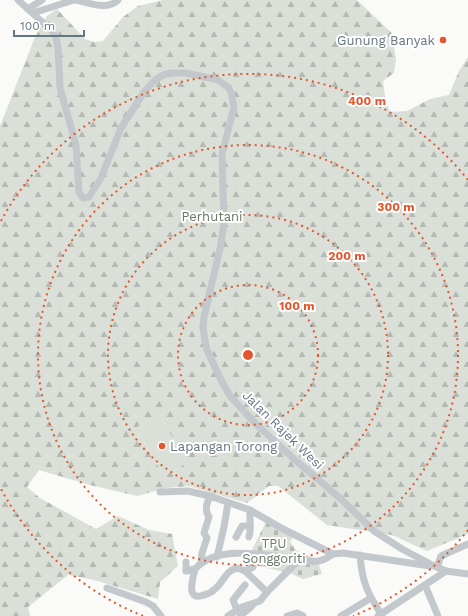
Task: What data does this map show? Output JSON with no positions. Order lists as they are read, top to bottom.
{
  "streets": {
    "street": ["Jalan Rajek Wesi"]
  },
  "parks": ["Perhutani", "TPU Songgoriti"],
  "places": ["Gunung Banyak", "Lapangan Torong"],
  "scale_bar": "100 m",
  "rings": [
    "400 m",
    "300 m",
    "200 m",
    "100 m"
  ]
}
